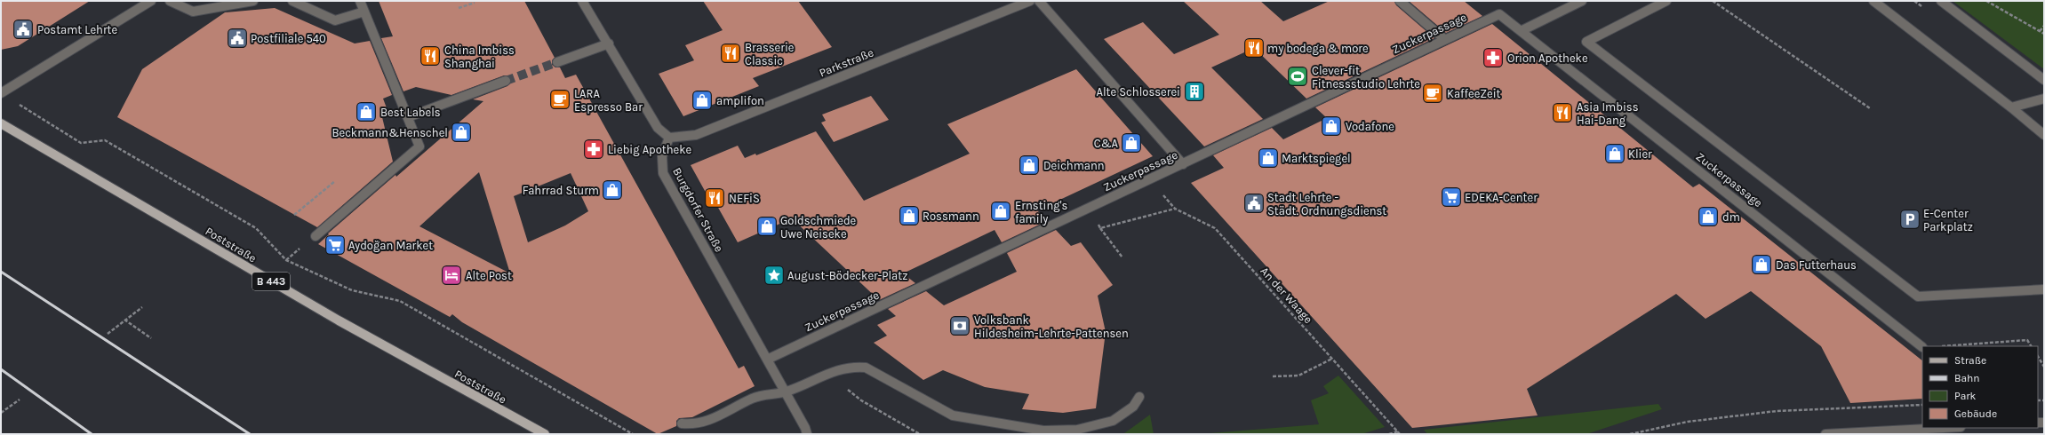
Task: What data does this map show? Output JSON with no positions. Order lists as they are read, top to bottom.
{
  "streets": {
    "main road": ["Poststraße", "B 443"],
    "street": ["Zuckerpassage", "Parkstraße", "Burgdorfer Straße"],
    "path": ["An der Waage"]
  },
  "crossings": [
    ["Zuckerpassage", "Burgdorfer Straße"],
    ["Zuckerpassage", "An der Waage"],
    ["Parkstraße", "Burgdorfer Straße"]
  ],
  "places": {
    "public building": ["Postamt Lehrte", "Postfiliale 540", "Stadt Lehrte - Städt. Ordnungsdienst"],
    "restaurant": [
      "my bodega & more",
      "Brasserie Classic",
      "China Imbiss Shanghai",
      "Asia Imbiss Hai-Dang",
      "NEFiS"
    ],
    "pharmacy": ["Orion Apotheke", "Liebig Apotheke"],
    "sports": ["Clever-fit Fitnessstudio Lehrte"],
    "building": ["Alte Schlosserei"],
    "cafe": ["KaffeeZeit", "LARA Espresso Bar"],
    "shop": [
      "amplifon",
      "Best Labels",
      "Vodafone",
      "Beckmann&Henschel",
      "C&A",
      "Klier",
      "Marktspiegel",
      "Deichmann",
      "Fahrrad Sturm",
      "Ernsting's family",
      "Rossmann",
      "dm",
      "Goldschmiede Uwe Neiseke",
      "Das Futterhaus"
    ],
    "supermarket": ["EDEKA-Center", "Aydoğan Market"],
    "parking": ["E-Center Parkplatz"],
    "hotel": ["Alte Post"],
    "place": ["August-Bödecker-Platz"],
    "bank": ["Volksbank Hildesheim-Lehrte-Pattensen"]
  },
  "legend": [
    "Straße",
    "Bahn",
    "Park",
    "Gebäude"
  ]
}
